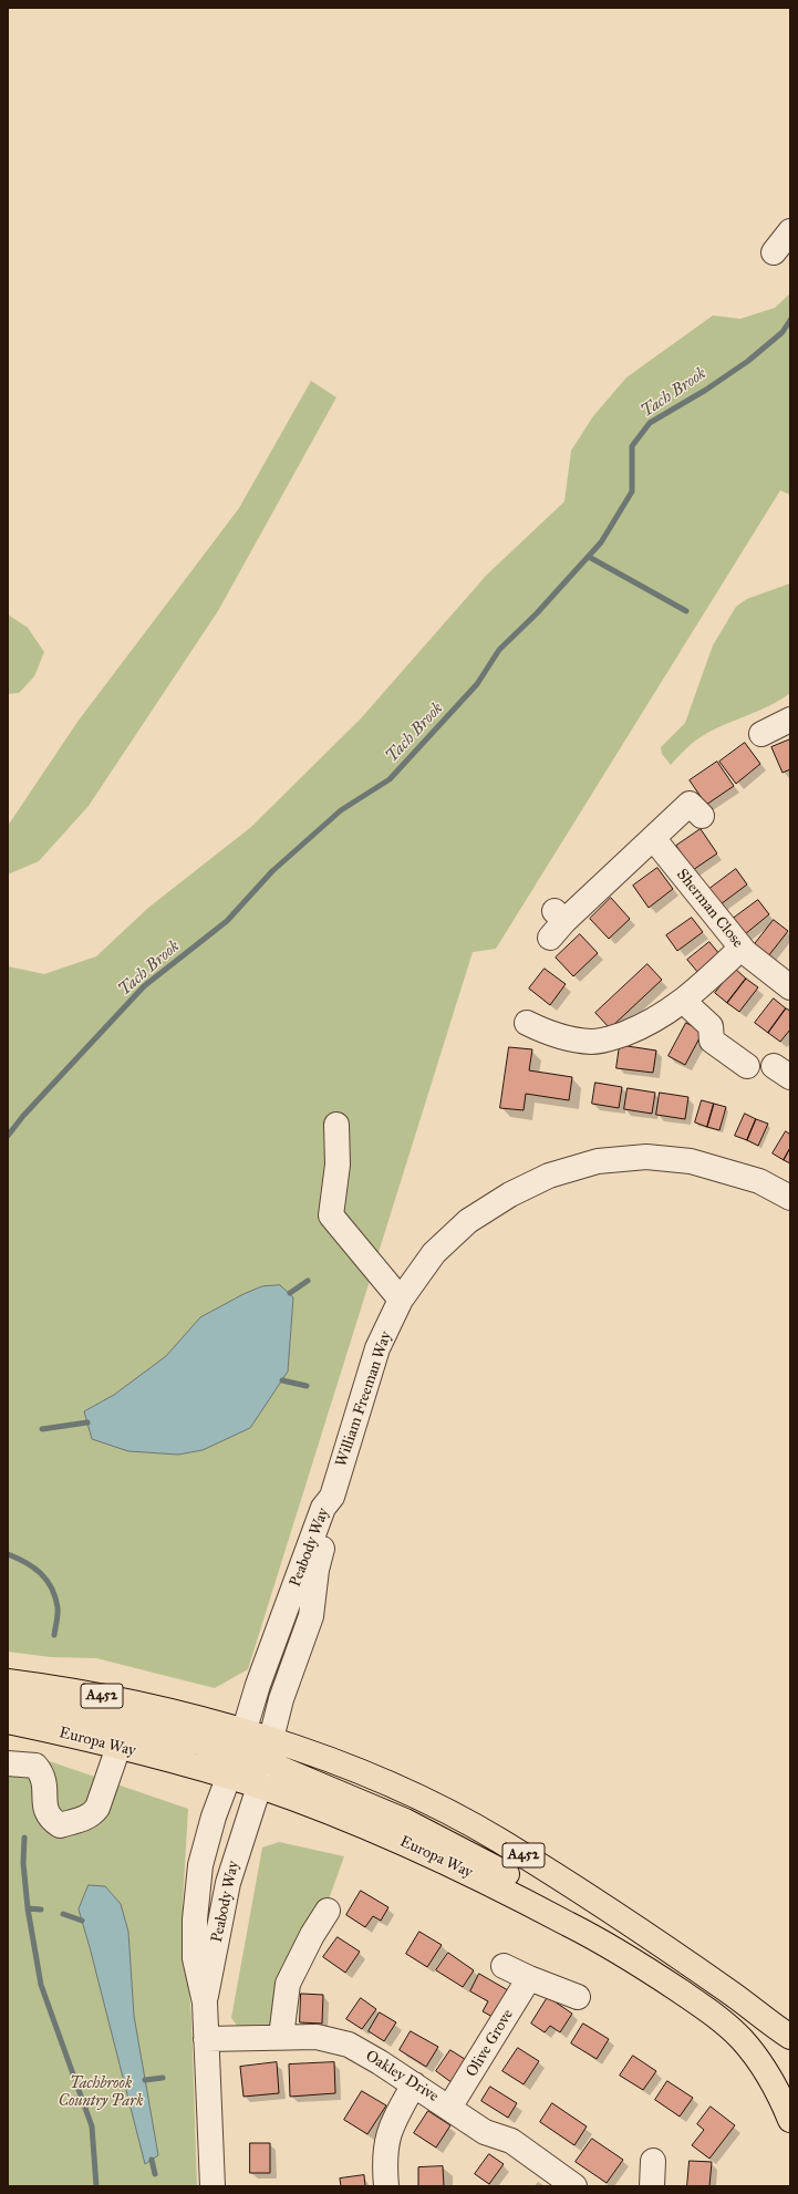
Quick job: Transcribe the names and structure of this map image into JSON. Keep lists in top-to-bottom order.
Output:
{
  "streets": {
    "highway": ["A452", "Europa Way"],
    "street": [
      "Sherman Close",
      "William Freeman Way",
      "Peabody Way",
      "Olive Grove",
      "Oakley Drive"
    ]
  },
  "crossings": [
    ["William Freeman Way", "Peabody Way"],
    ["Peabody Way", "A452"],
    ["Peabody Way", "Europa Way"],
    ["Peabody Way", "Oakley Drive"],
    ["Olive Grove", "Oakley Drive"]
  ],
  "water": ["Tach Brook"],
  "parks": ["Tachbrook Country Park"]
}
